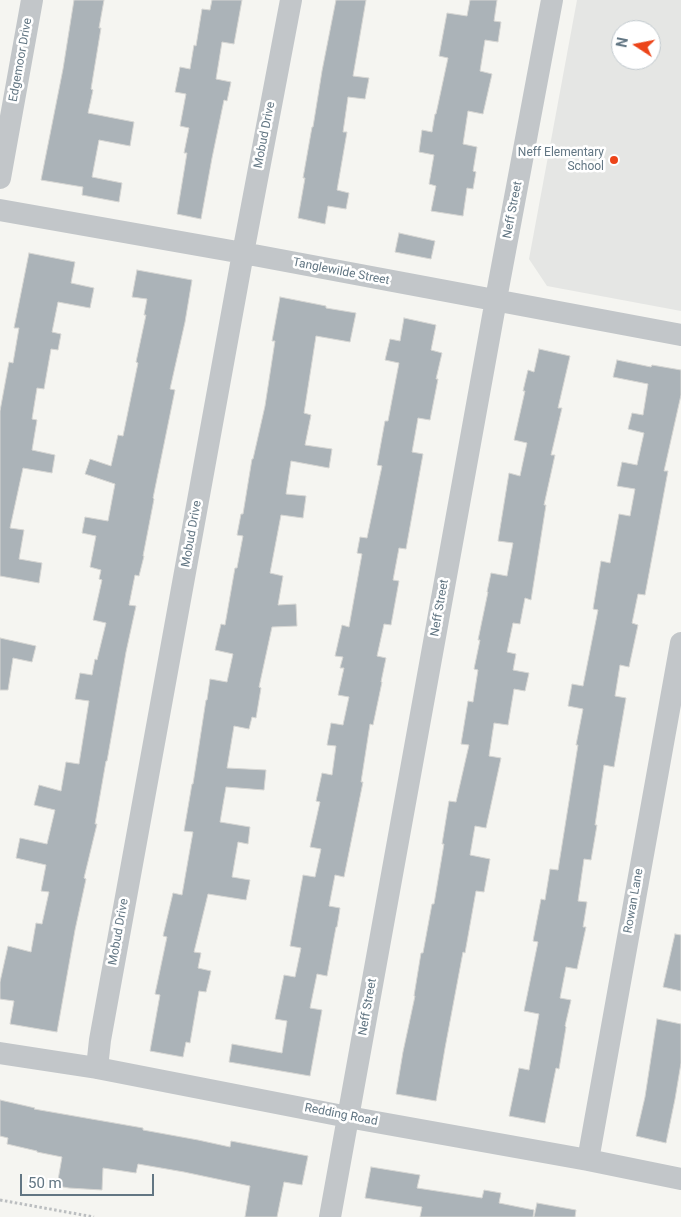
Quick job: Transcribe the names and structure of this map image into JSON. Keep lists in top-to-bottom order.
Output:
{
  "streets": {
    "street": [
      "Edgemoor Drive",
      "Mobud Drive",
      "Neff Street",
      "Tanglewilde Street",
      "Rowan Lane",
      "Redding Road"
    ]
  },
  "crossings": [
    ["Mobud Drive", "Tanglewilde Street"],
    ["Mobud Drive", "Redding Road"],
    ["Neff Street", "Tanglewilde Street"],
    ["Neff Street", "Redding Road"],
    ["Rowan Lane", "Redding Road"]
  ],
  "places": ["Neff Elementary School"],
  "scale_bar": "50 m",
  "north": "left"
}
